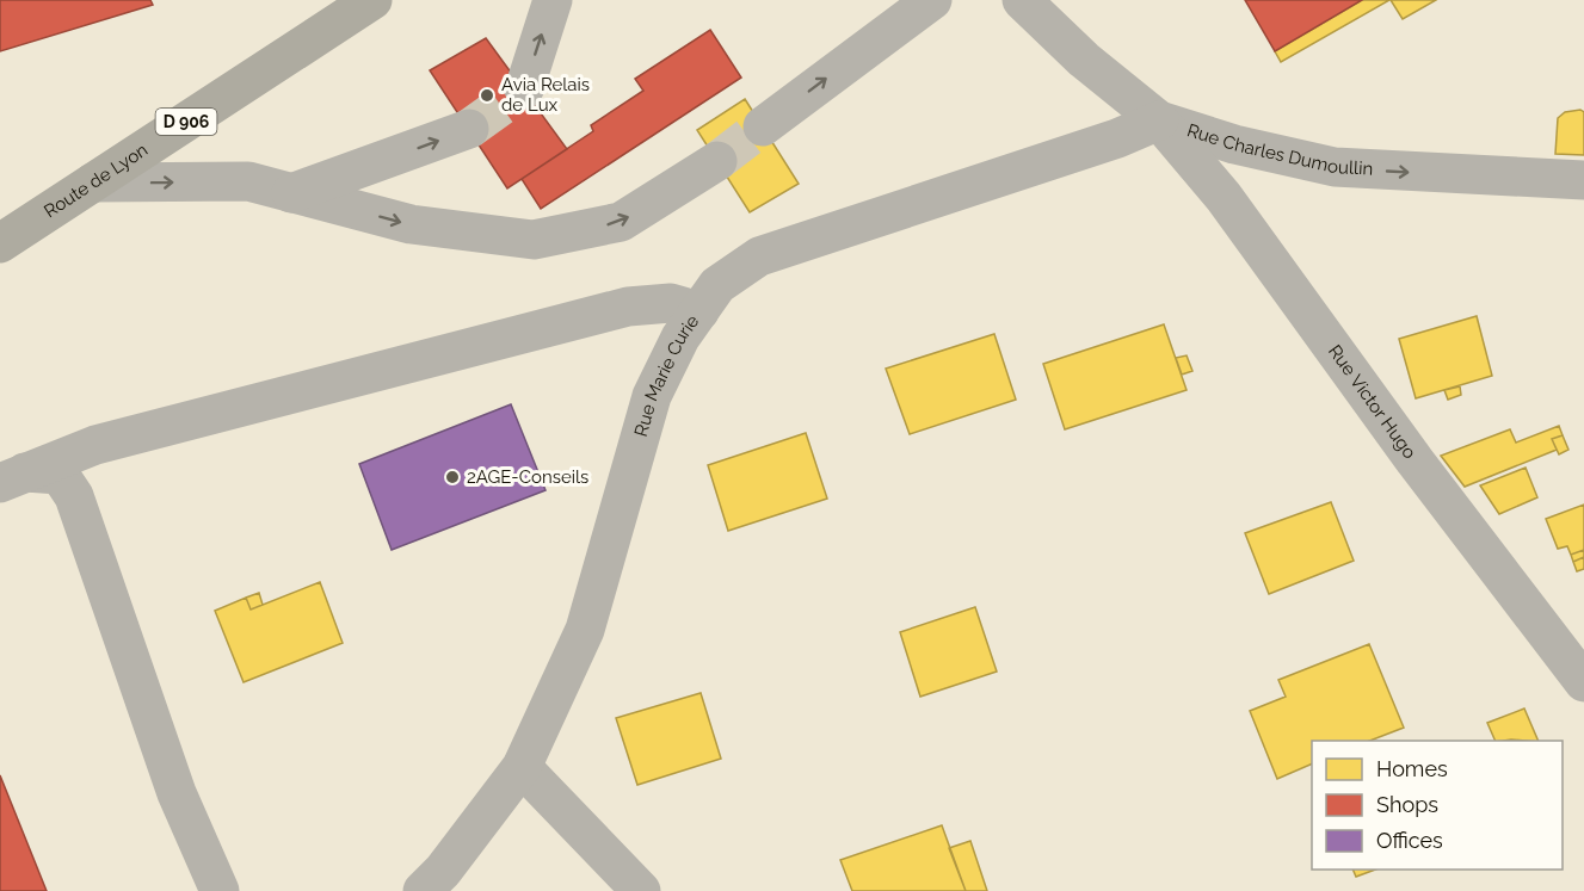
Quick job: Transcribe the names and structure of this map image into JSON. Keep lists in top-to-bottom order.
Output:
{
  "streets": {
    "main road": ["D 906", "Route de Lyon"],
    "street": ["Rue Charles Dumoullin", "Rue Marie Curie", "Rue Victor Hugo"]
  },
  "crossings": [
    ["Rue Charles Dumoullin", "Rue Marie Curie"],
    ["Rue Charles Dumoullin", "Rue Victor Hugo"],
    ["Rue Marie Curie", "Rue Victor Hugo"]
  ],
  "one_way": ["Rue Charles Dumoullin"],
  "places": ["Avia Relais de Lux", "2AGE-Conseils"],
  "legend": ["Homes", "Shops", "Offices"]
}
